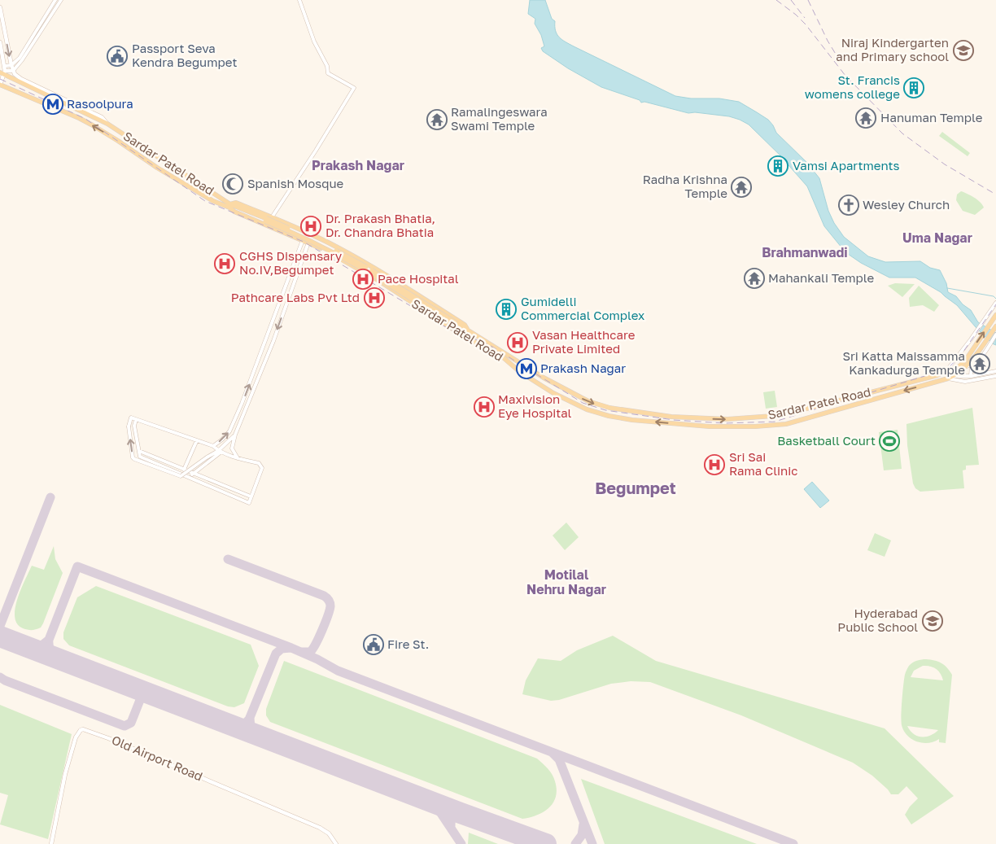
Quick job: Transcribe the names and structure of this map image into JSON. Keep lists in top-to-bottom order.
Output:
{
  "streets": {
    "main road": ["Sardar Patel Road", "Old Airport Road"]
  },
  "districts": [
    "Prakash Nagar",
    "Uma Nagar",
    "Brahmanwadi",
    "Begumpet",
    "Motilal Nehru Nagar"
  ],
  "places": {
    "school or university": ["Niraj Kindergarten and Primary school", "Hyderabad Public School"],
    "public building": ["Passport Seva Kendra Begumpet", "Fire St."],
    "building": ["St. Francis womens college", "Vamsi Apartments", "Gumidelli Commercial Complex"],
    "metro station": ["Rasoolpura", "Prakash Nagar"],
    "temple": [
      "Hanuman Temple",
      "Ramalingeswara Swami Temple",
      "Radha Krishna Temple",
      "Mahankali Temple",
      "Sri Katta Maissamma Kankadurga Temple"
    ],
    "mosque": ["Spanish Mosque"],
    "church": ["Wesley Church"],
    "hospital": [
      "Dr. Prakash Bhatia, Dr. Chandra Bhatia",
      "CGHS Dispensary No.IV,Begumpet",
      "Pace Hospital",
      "Pathcare Labs Pvt Ltd",
      "Vasan Healthcare Private Limited",
      "Maxivision Eye Hospital",
      "Sri Sai Rama Clinic"
    ],
    "sports": ["Basketball Court"]
  }
}
